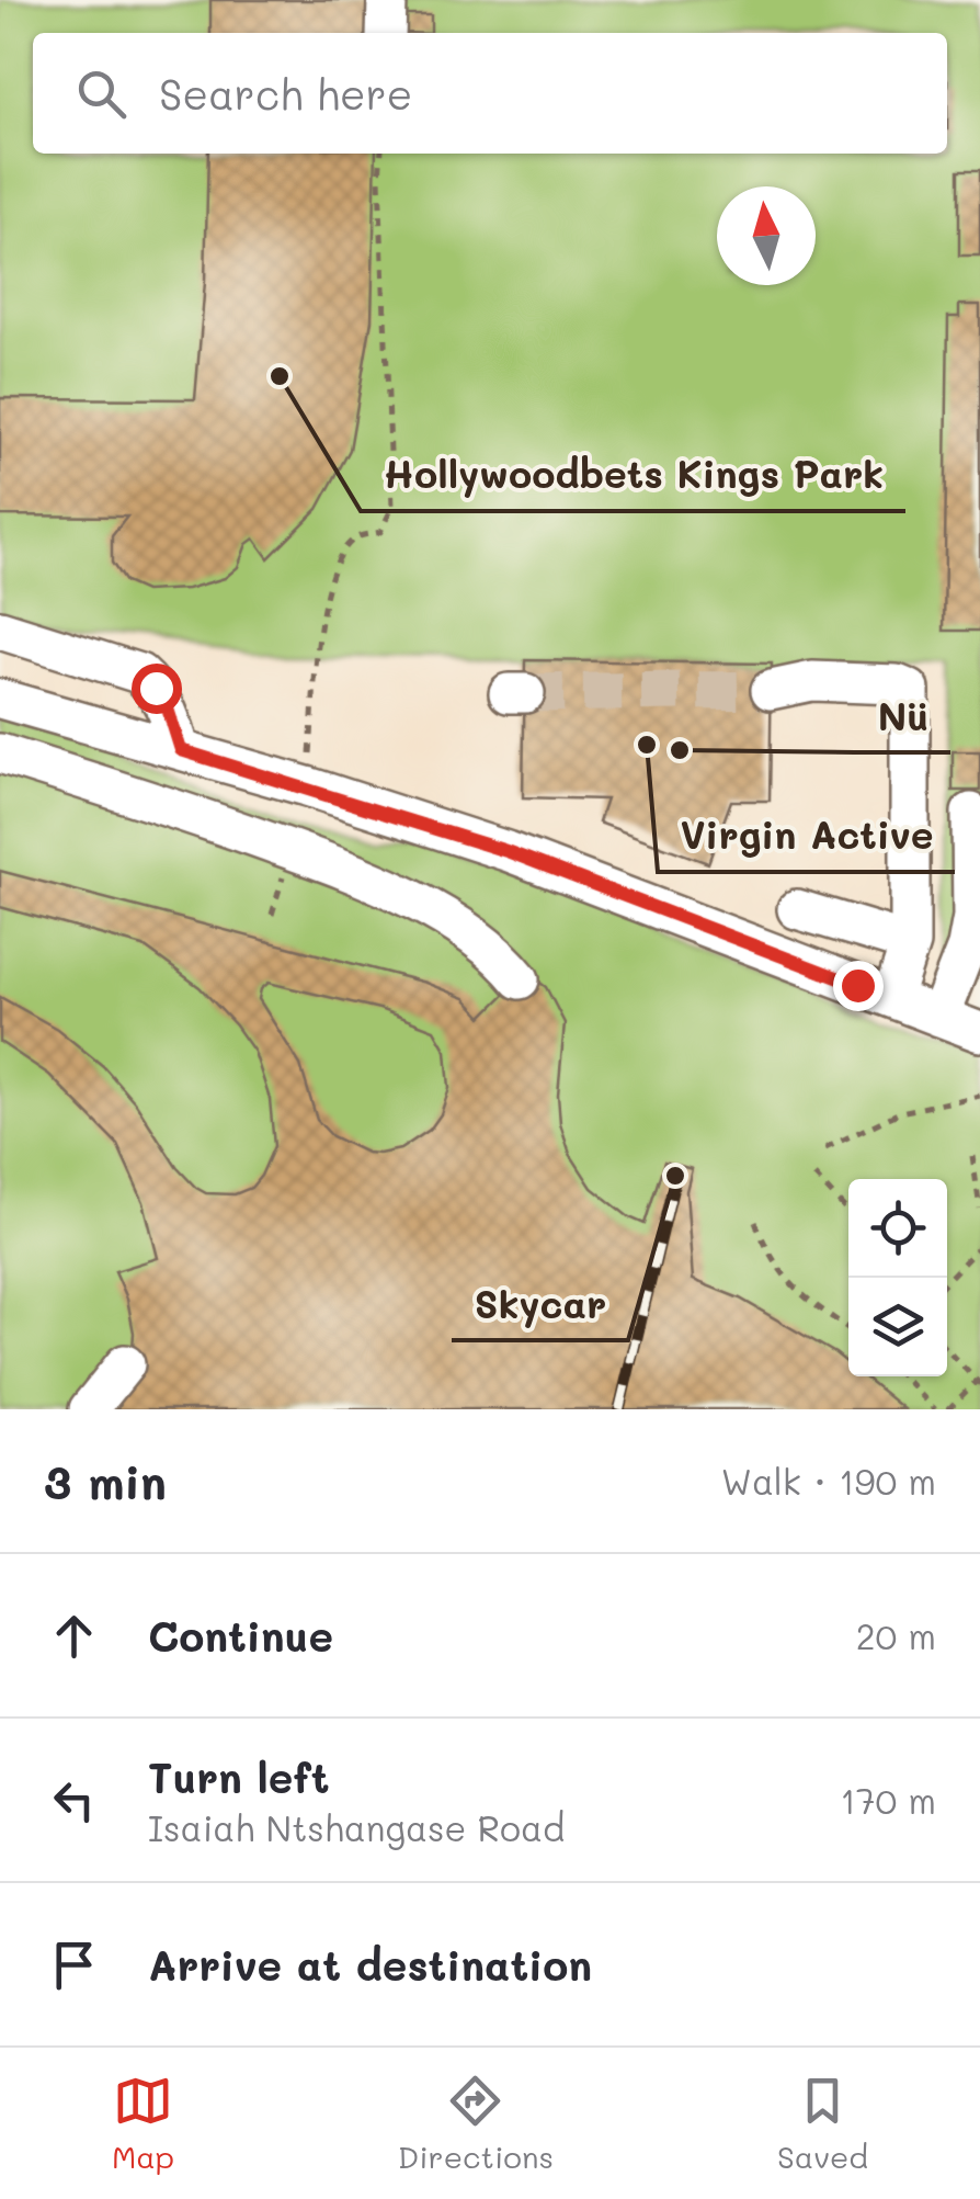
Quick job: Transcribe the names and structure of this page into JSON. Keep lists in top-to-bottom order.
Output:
{
  "places": [
    "Hollywoodbets Kings Park",
    "Virgin Active",
    "Nü",
    "Skycar"
  ],
  "north": "top",
  "page": {
    "search": "Search here",
    "heading": ["3 min", "Walk · 190 m"],
    "list": [
      ["Continue", "20 m"],
      ["Turn left", "Isaiah Ntshangase Road", "170 m"],
      "Arrive at destination"
    ],
    "nav": ["Map", "Directions", "Saved"]
  }
}
